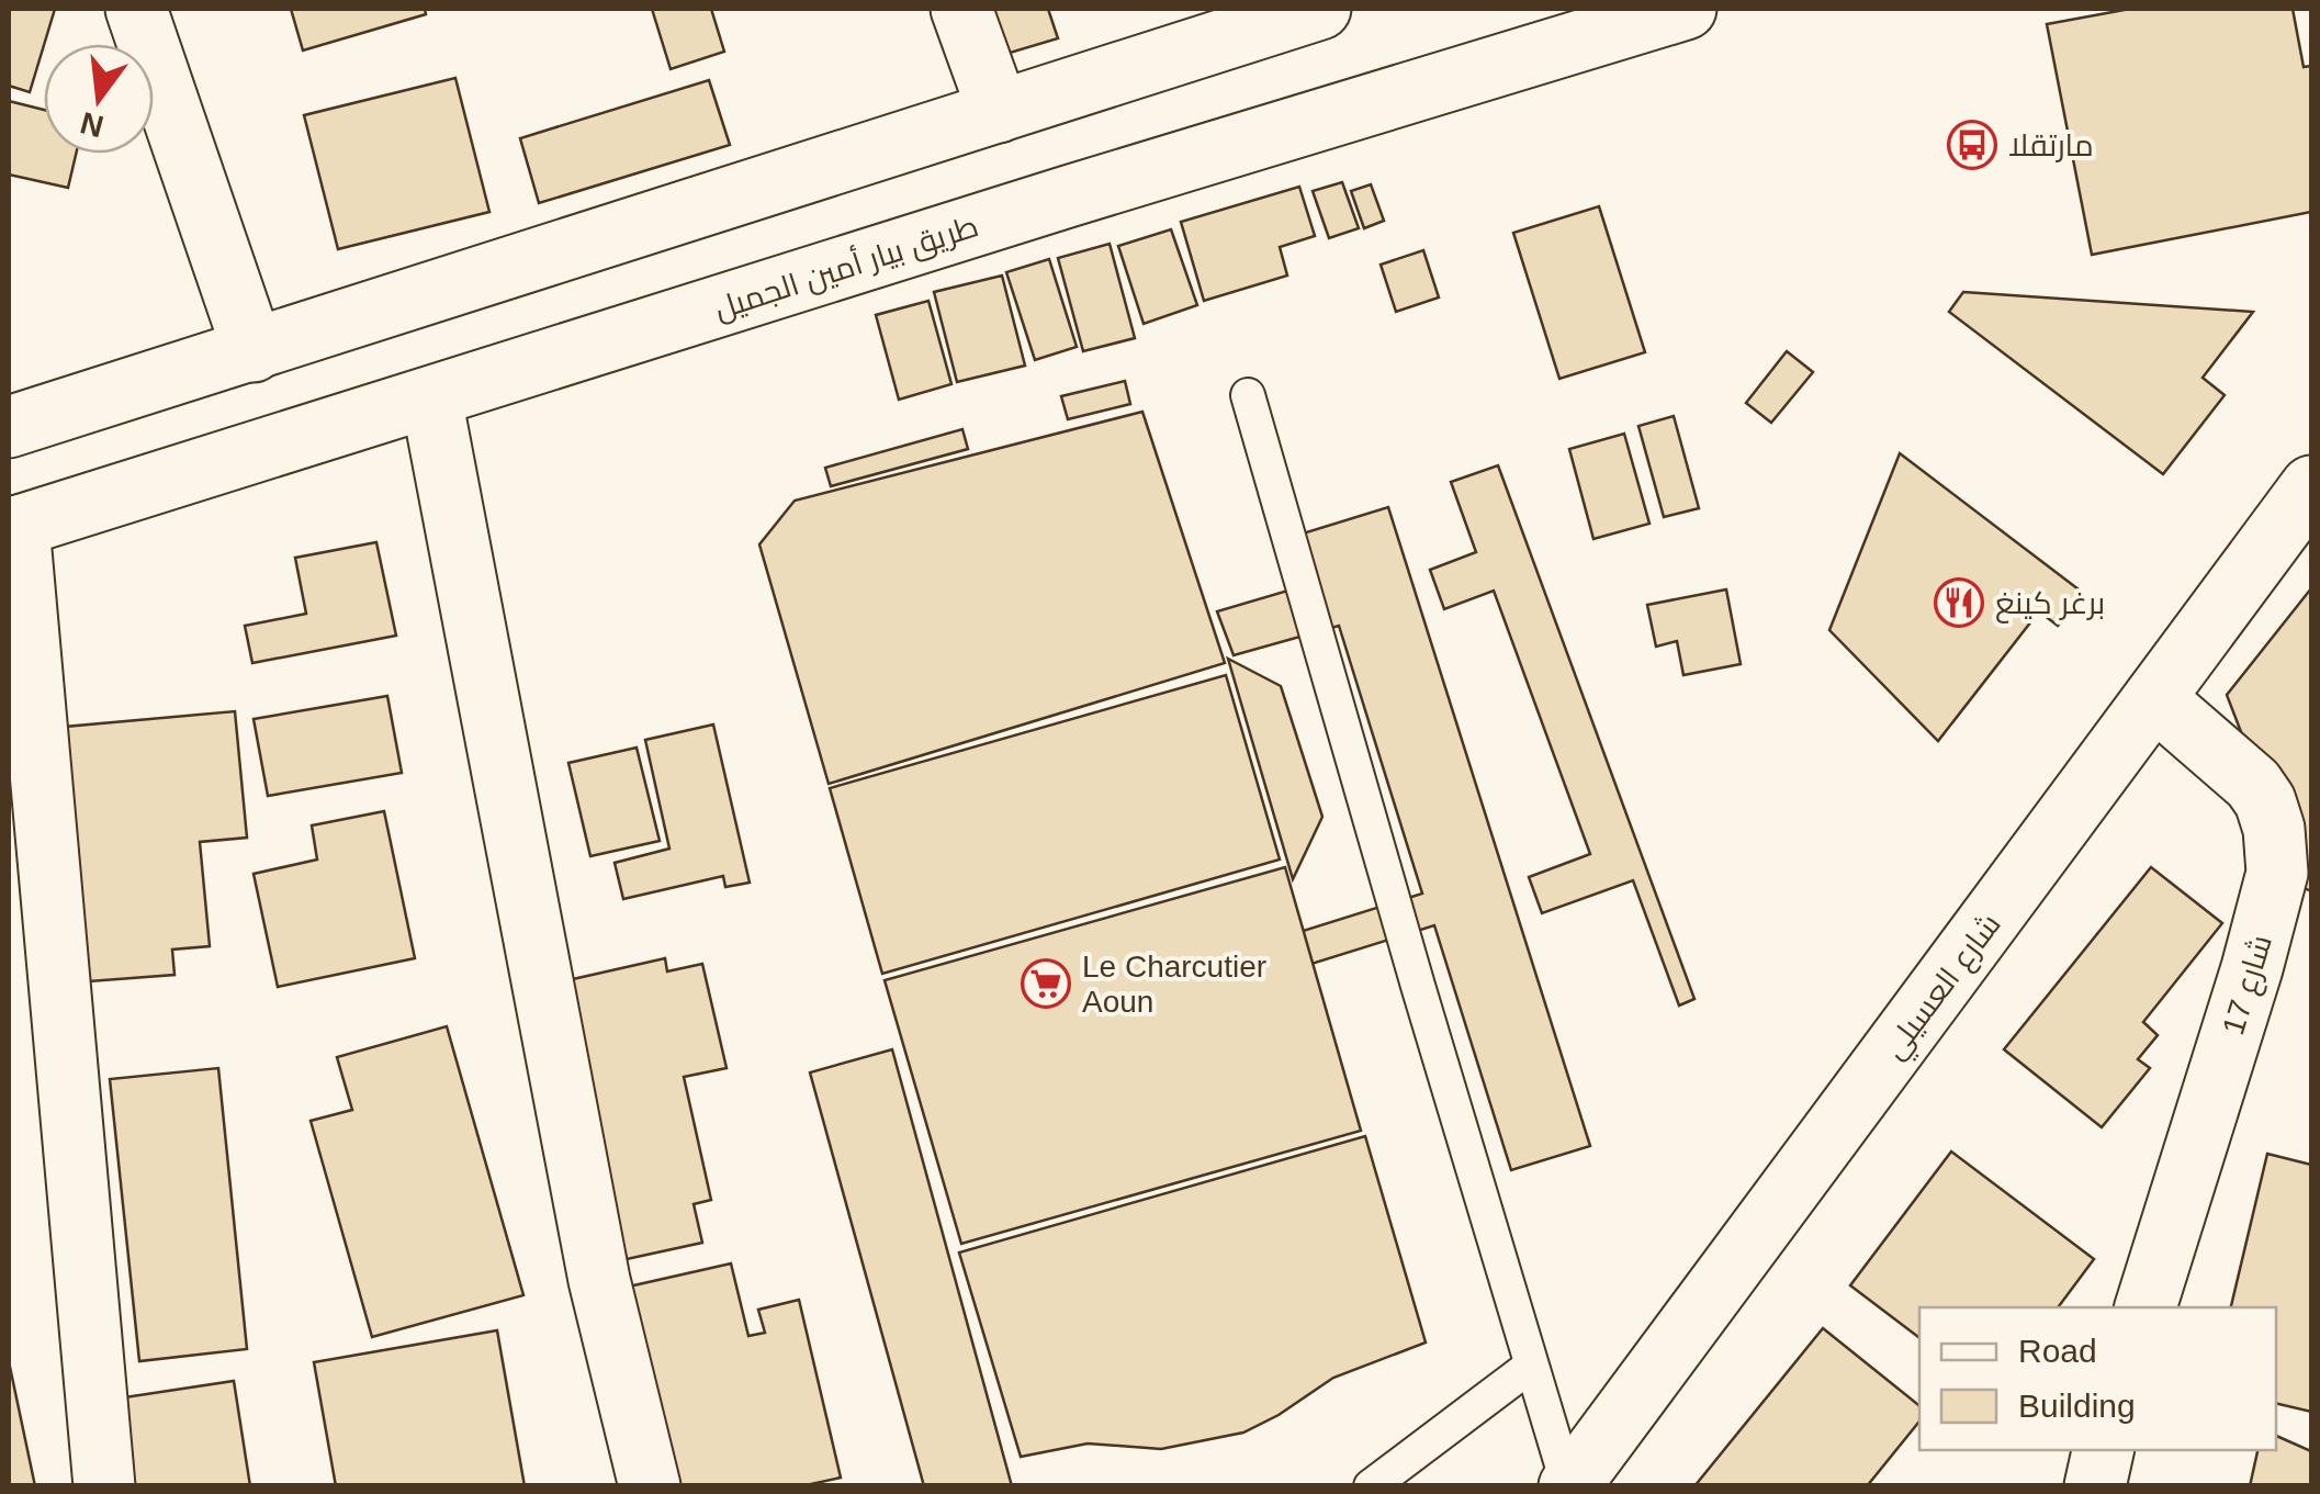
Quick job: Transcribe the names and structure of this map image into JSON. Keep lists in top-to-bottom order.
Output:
{
  "streets": {
    "street": ["طريق بيار أمين الجميل", "شارع 17", "شارع العسيلي"]
  },
  "crossings": [
    ["شارع 17", "شارع العسيلي"]
  ],
  "places": {
    "bus stop": ["مارتقلا"],
    "restaurant": ["برغر كينغ"],
    "supermarket": ["Le Charcutier Aoun"]
  },
  "legend": ["Road", "Building"],
  "north": "bottom"
}
